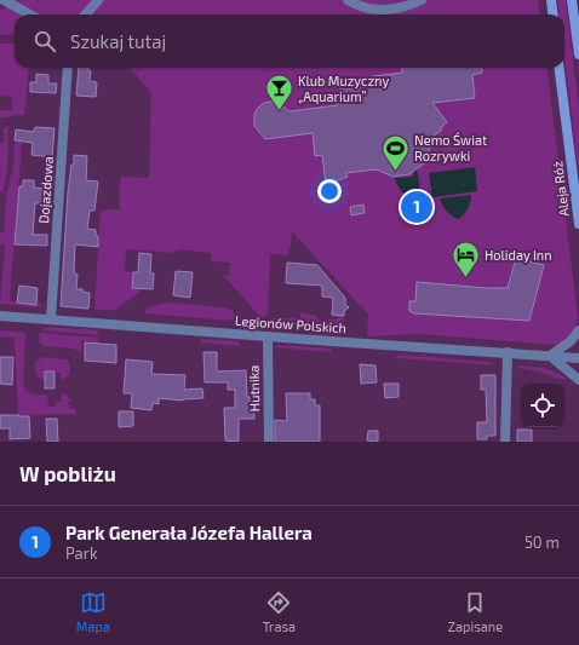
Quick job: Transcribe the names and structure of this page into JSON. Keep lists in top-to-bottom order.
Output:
{
  "streets": {
    "main road": ["Aleja Róż"],
    "street": ["Dojazdowa", "Legionów Polskich", "Hutnika"]
  },
  "crossings": [
    ["Dojazdowa", "Legionów Polskich"],
    ["Legionów Polskich", "Hutnika"]
  ],
  "places": {
    "bar": ["Klub Muzyczny „Aquarium”"],
    "sports": ["Nemo Świat Rozrywki"],
    "hotel": ["Holiday Inn"]
  },
  "page": {
    "search": "Szukaj tutaj",
    "pins": "1",
    "heading": "W pobliżu",
    "list": [
      {
        "mark": "1",
        "name": "Park Generała Józefa Hallera",
        "note": "Park",
        "value": "50 m"
      }
    ],
    "nav": ["Mapa", "Trasa", "Zapisane"]
  }
}
